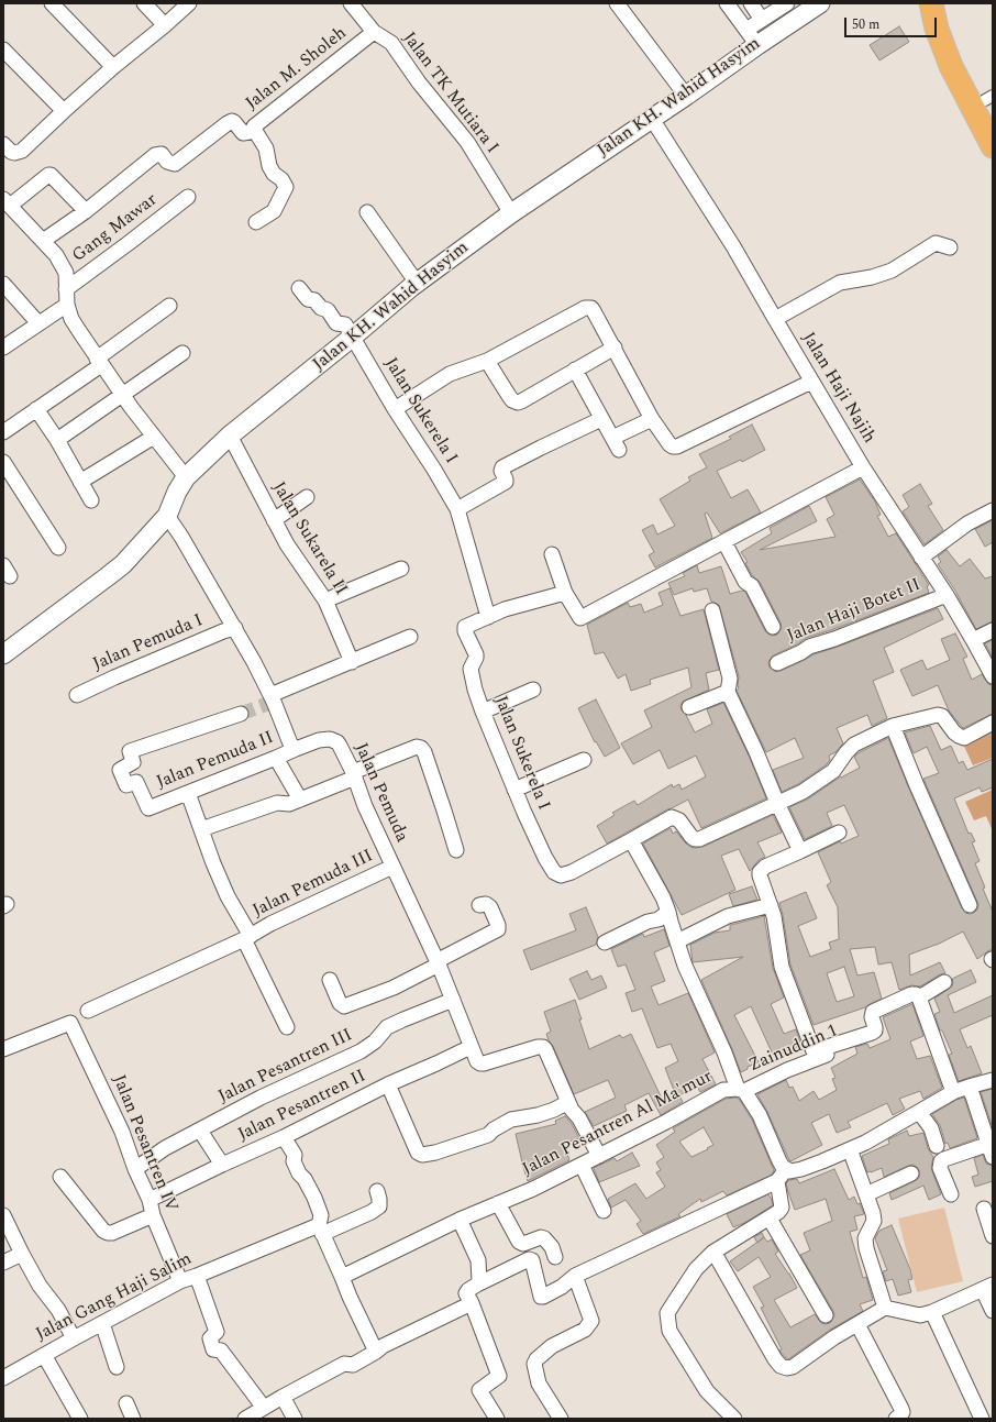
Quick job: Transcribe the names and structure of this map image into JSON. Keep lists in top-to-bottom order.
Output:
{
  "streets": {
    "street": [
      "Jalan M. Sholeh",
      "Jalan TK Mutiara I",
      "Jalan KH. Wahid Hasyim",
      "Gang Mawar",
      "Jalan Haji Najih",
      "Jalan Sukerela I",
      "Jalan Sukarela II",
      "Jalan Haji Botet II",
      "Jalan Pemuda I",
      "Jalan Pemuda II",
      "Jalan Pemuda",
      "Jalan Pemuda III",
      "Zainuddin 1",
      "Jalan Pesantren III",
      "Jalan Pesantren II",
      "Jalan Pesantren Al Ma'mur",
      "Jalan Pesantren IV",
      "Jalan Gang Haji Salim"
    ]
  },
  "crossings": [
    ["Jalan M. Sholeh", "Jalan TK Mutiara I"],
    ["Jalan TK Mutiara I", "Jalan KH. Wahid Hasyim"],
    ["Jalan KH. Wahid Hasyim", "Jalan Haji Najih"],
    ["Jalan KH. Wahid Hasyim", "Jalan Sukerela I"],
    ["Jalan KH. Wahid Hasyim", "Jalan Sukarela II"],
    ["Jalan Haji Najih", "Jalan Haji Botet II"],
    ["Jalan Pemuda II", "Jalan Pemuda"],
    ["Jalan Pemuda", "Jalan Pemuda III"],
    ["Jalan Pemuda", "Jalan Pesantren III"],
    ["Jalan Pemuda", "Jalan Pesantren II"],
    ["Zainuddin 1", "Jalan Pesantren Al Ma'mur"],
    ["Jalan Pesantren III", "Jalan Pesantren IV"],
    ["Jalan Pesantren II", "Jalan Pesantren IV"],
    ["Jalan Pesantren IV", "Jalan Gang Haji Salim"]
  ],
  "scale_bar": "50 m"
}
